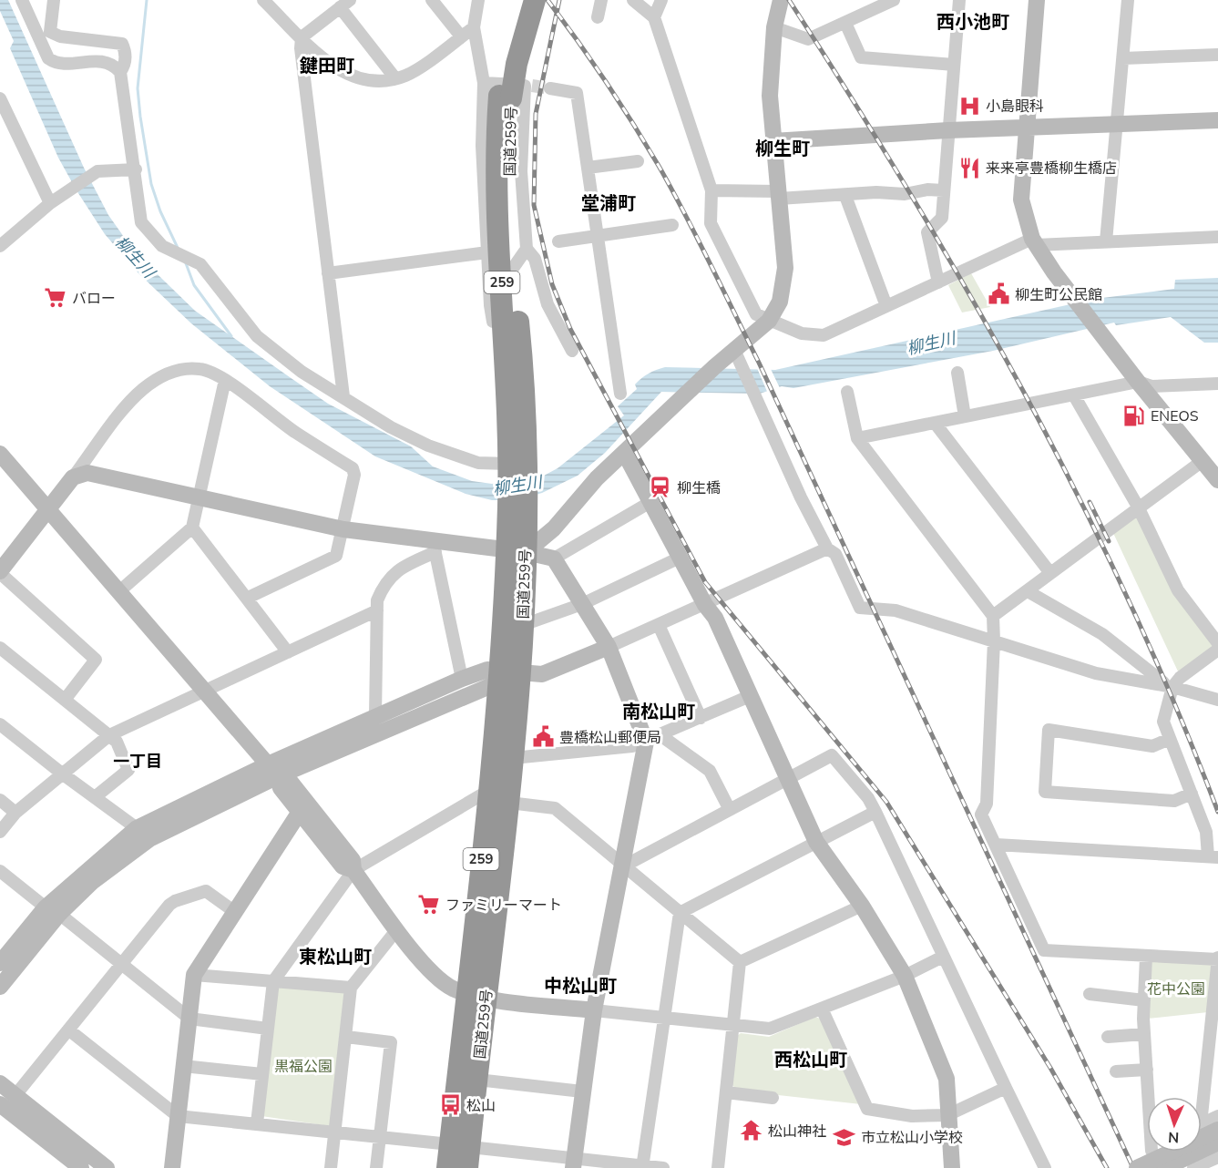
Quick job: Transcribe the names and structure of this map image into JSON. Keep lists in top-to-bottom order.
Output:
{
  "streets": {
    "highway": ["国道259号", "259"]
  },
  "districts": [
    "西小池町",
    "鍵田町",
    "柳生町",
    "堂浦町",
    "南松山町",
    "一丁目",
    "東松山町",
    "中松山町",
    "西松山町"
  ],
  "water": ["柳生川"],
  "parks": ["花中公園", "黒福公園"],
  "places": {
    "hospital": ["小島眼科"],
    "restaurant": ["来来亭豊橋柳生橋店"],
    "public building": ["柳生町公民館", "豊橋松山郵便局"],
    "supermarket": ["バロー", "ファミリーマート"],
    "fuel station": ["ENEOS"],
    "station": ["柳生橋"],
    "bus stop": ["松山"],
    "temple": ["松山神社"],
    "school or university": ["市立松山小学校"]
  },
  "north": "bottom"
}
